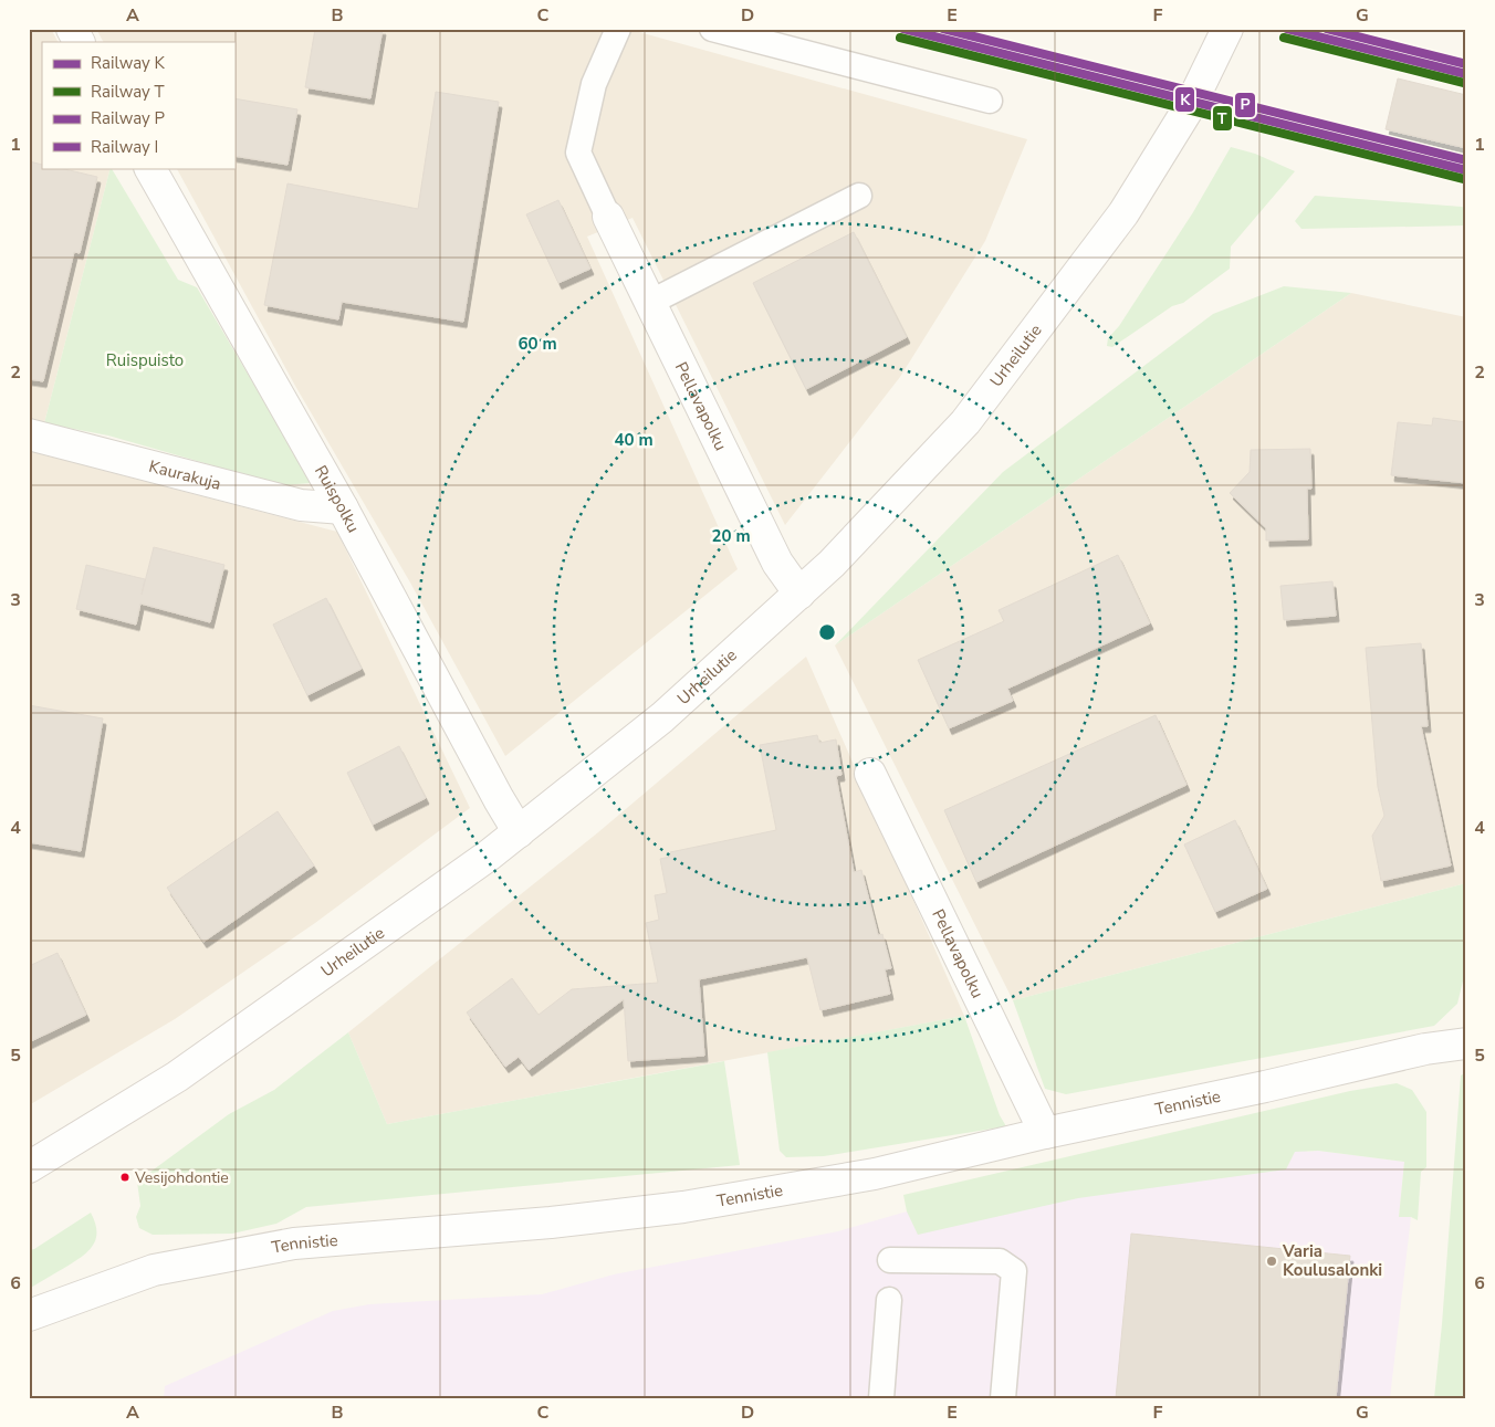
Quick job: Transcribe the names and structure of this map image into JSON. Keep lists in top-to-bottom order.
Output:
{
  "streets": {
    "street": [
      "Urheilutie",
      "Pellavapolku",
      "Kaurakuja",
      "Ruispolku",
      "Tennistie"
    ]
  },
  "crossings": [
    ["Urheilutie", "Pellavapolku"],
    ["Urheilutie", "Ruispolku"],
    ["Pellavapolku", "Tennistie"],
    ["Kaurakuja", "Ruispolku"]
  ],
  "parks": ["Ruispuisto"],
  "places": ["Vesijohdontie", "Varia Koulusalonki"],
  "lines": [
    "rail line K",
    "rail line P",
    "rail line I",
    "rail line T"
  ],
  "legend": [
    "Railway K",
    "Railway T",
    "Railway P",
    "Railway I"
  ],
  "grid": {
    "columns": [
      "A",
      "B",
      "C",
      "D",
      "E",
      "F",
      "G"
    ],
    "rows": [
      "1",
      "2",
      "3",
      "4",
      "5",
      "6"
    ]
  },
  "rings": ["60 m", "40 m", "20 m"]
}
